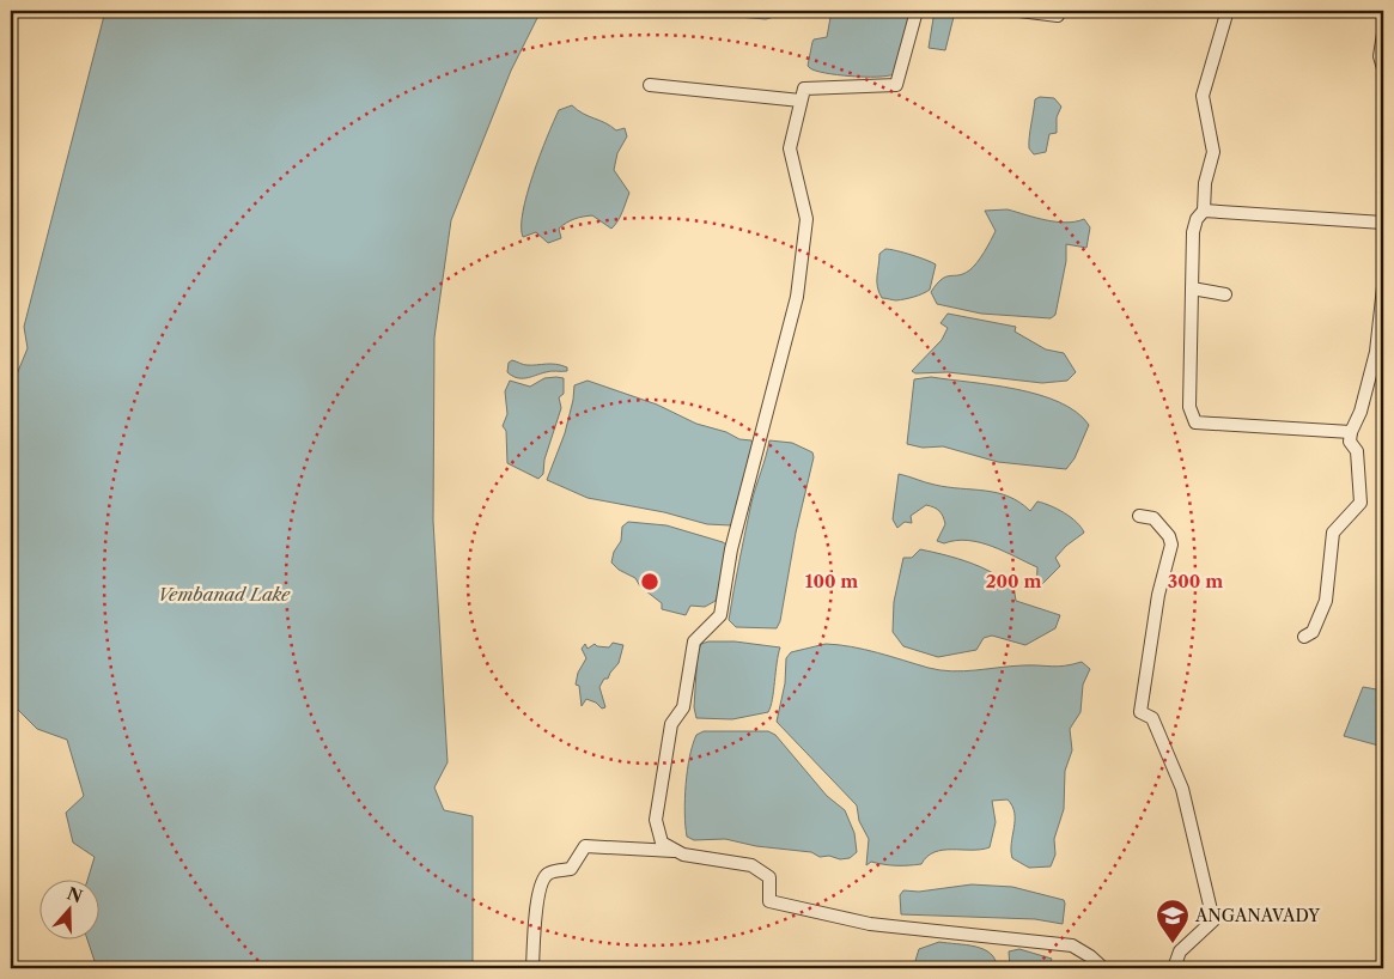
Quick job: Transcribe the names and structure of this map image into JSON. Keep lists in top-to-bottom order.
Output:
{
  "water": ["Vembanad Lake"],
  "places": {
    "school or university": ["ANGANAVADY"]
  },
  "north": "top",
  "rings": ["100 m", "200 m", "300 m"]
}
